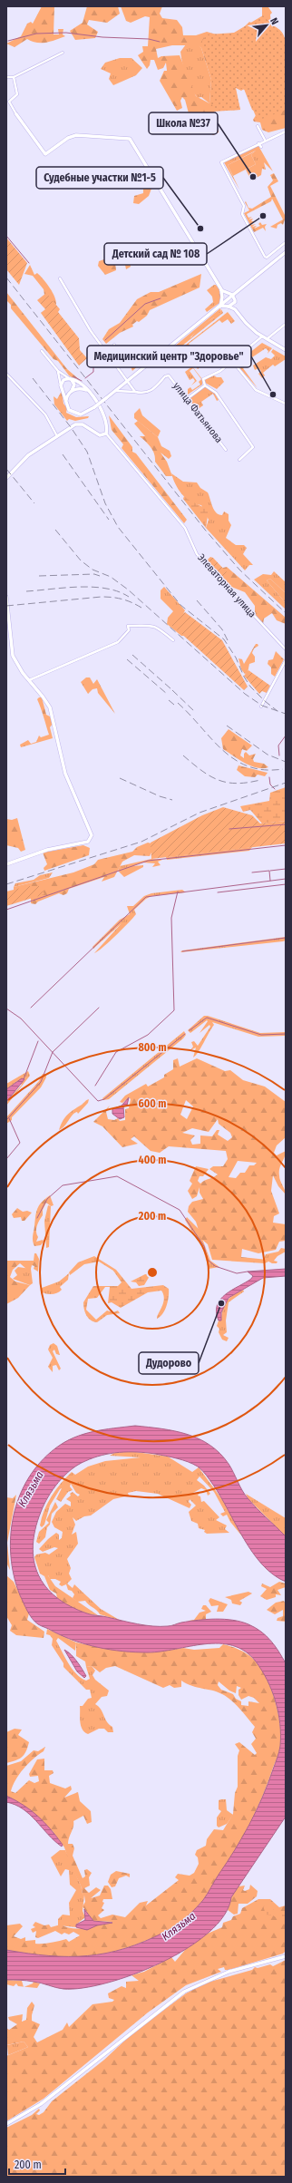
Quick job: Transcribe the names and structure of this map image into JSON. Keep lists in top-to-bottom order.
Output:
{
  "streets": {
    "street": ["улица Фатьянова", "Элеваторная улица"]
  },
  "water": ["Клязьма"],
  "places": [
    "Школа №37",
    "Детский сад № 108",
    "Судебные участки №1-5",
    "Медицинский центр \"Здоровье\"",
    "Дудорово"
  ],
  "scale_bar": "200 m",
  "north": "top right",
  "rings": [
    "800 m",
    "600 m",
    "400 m",
    "200 m"
  ]
}
